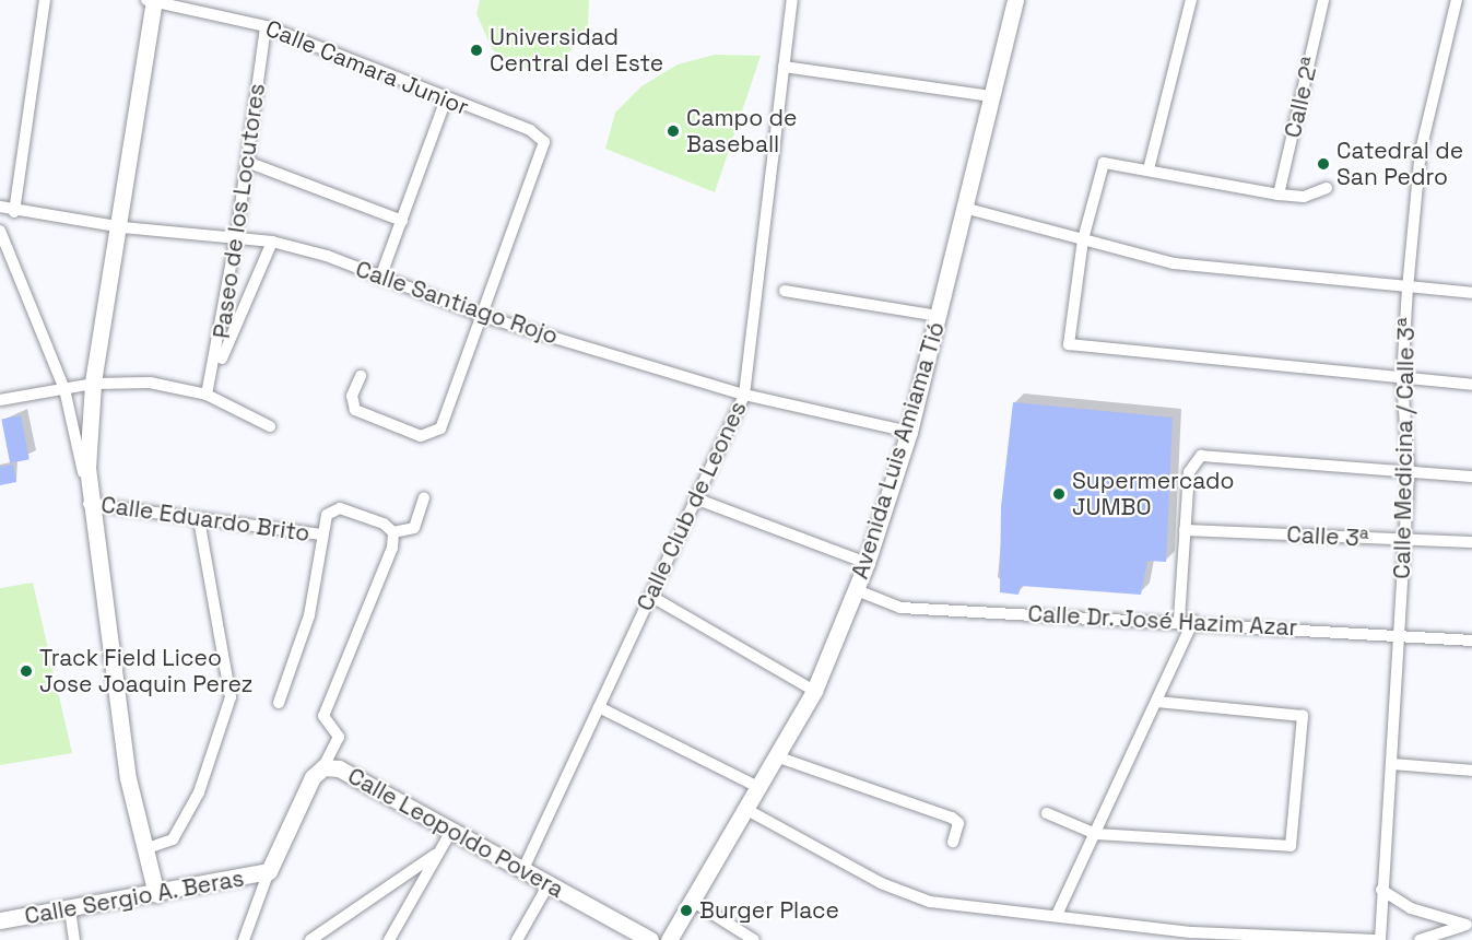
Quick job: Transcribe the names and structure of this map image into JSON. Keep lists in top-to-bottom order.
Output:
{
  "streets": {
    "street": [
      "Calle Camara Junior",
      "Calle 2ª",
      "Paseo de los Locutores",
      "Calle Santiago Rojo",
      "Calle Medicina / Calle 3ª",
      "Avenida Luis Amiama Tió",
      "Calle Club de Leones",
      "Calle Eduardo Brito",
      "Calle 3ª",
      "Calle Dr. José Hazim Azar",
      "Calle Leopoldo Povera",
      "Calle Sergio A. Beras"
    ]
  },
  "crossings": [
    ["Calle Camara Junior", "Paseo de los Locutores"],
    ["Calle Camara Junior", "Calle Santiago Rojo"],
    ["Paseo de los Locutores", "Calle Santiago Rojo"],
    ["Calle Santiago Rojo", "Avenida Luis Amiama Tió"],
    ["Calle Santiago Rojo", "Calle Club de Leones"],
    ["Calle Medicina / Calle 3ª", "Calle 3ª"],
    ["Calle Medicina / Calle 3ª", "Calle Dr. José Hazim Azar"],
    ["Avenida Luis Amiama Tió", "Calle Dr. José Hazim Azar"],
    ["Calle Club de Leones", "Calle Leopoldo Povera"],
    ["Calle Leopoldo Povera", "Calle Sergio A. Beras"]
  ],
  "places": [
    "Universidad Central del Este",
    "Campo de Baseball",
    "Catedral de San Pedro",
    "Supermercado JUMBO",
    "Track Field Liceo Jose Joaquin Perez",
    "Burger Place"
  ]
}
